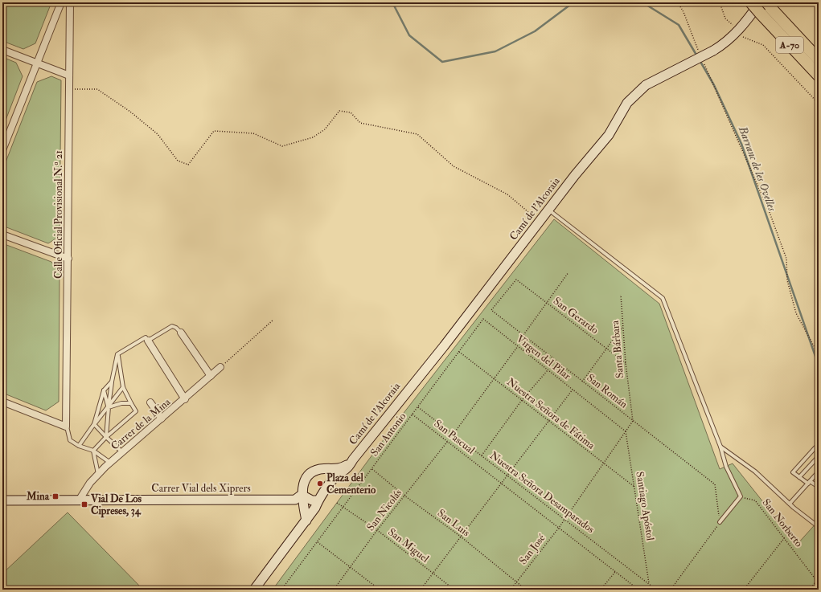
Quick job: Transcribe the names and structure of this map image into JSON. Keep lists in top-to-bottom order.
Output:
{
  "streets": {
    "highway": ["A-70"],
    "street": [
      "Camí de l'Alcoraia",
      "Calle Oficial Provisional N.º 21",
      "Carrer de la Mina",
      "Carrer Vial dels Xiprers"
    ],
    "path": [
      "San Gerardo",
      "Santa Bárbara",
      "Virgen del Pilar",
      "San Román",
      "Nuestra Señora de Fátima",
      "San Antonio",
      "San Pascual",
      "Nuestra Señora Desamparados",
      "Santiago Apóstol",
      "San Nicolás",
      "San Luis",
      "San Norberto",
      "San Miguel",
      "San José"
    ]
  },
  "crossings": [
    ["A-70", "Camí de l'Alcoraia"],
    ["San Gerardo", "Santa Bárbara"],
    ["San Gerardo", "San Román"],
    ["Santa Bárbara", "San Román"],
    ["Virgen del Pilar", "San Antonio"],
    ["Virgen del Pilar", "Santiago Apóstol"],
    ["Virgen del Pilar", "San José"],
    ["Nuestra Señora de Fátima", "San Antonio"],
    ["Nuestra Señora de Fátima", "Santiago Apóstol"],
    ["Nuestra Señora de Fátima", "San José"],
    ["Carrer de la Mina", "Carrer Vial dels Xiprers"],
    ["San Antonio", "San Pascual"],
    ["San Antonio", "Nuestra Señora Desamparados"],
    ["San Antonio", "San Luis"],
    ["San Antonio", "San Miguel"],
    ["San Pascual", "San Nicolás"],
    ["San Pascual", "San José"],
    ["Nuestra Señora Desamparados", "Santiago Apóstol"],
    ["Nuestra Señora Desamparados", "San José"],
    ["Santiago Apóstol", "San José"],
    ["San Nicolás", "San Luis"],
    ["San Nicolás", "San Miguel"],
    ["San Luis", "San José"]
  ],
  "water": ["Barranc de les Ovelles"],
  "places": {
    "other": ["Plaza del Cementerio"],
    "transit": ["Mina", "Vial De Los Cipreses, 34"]
  }
}
